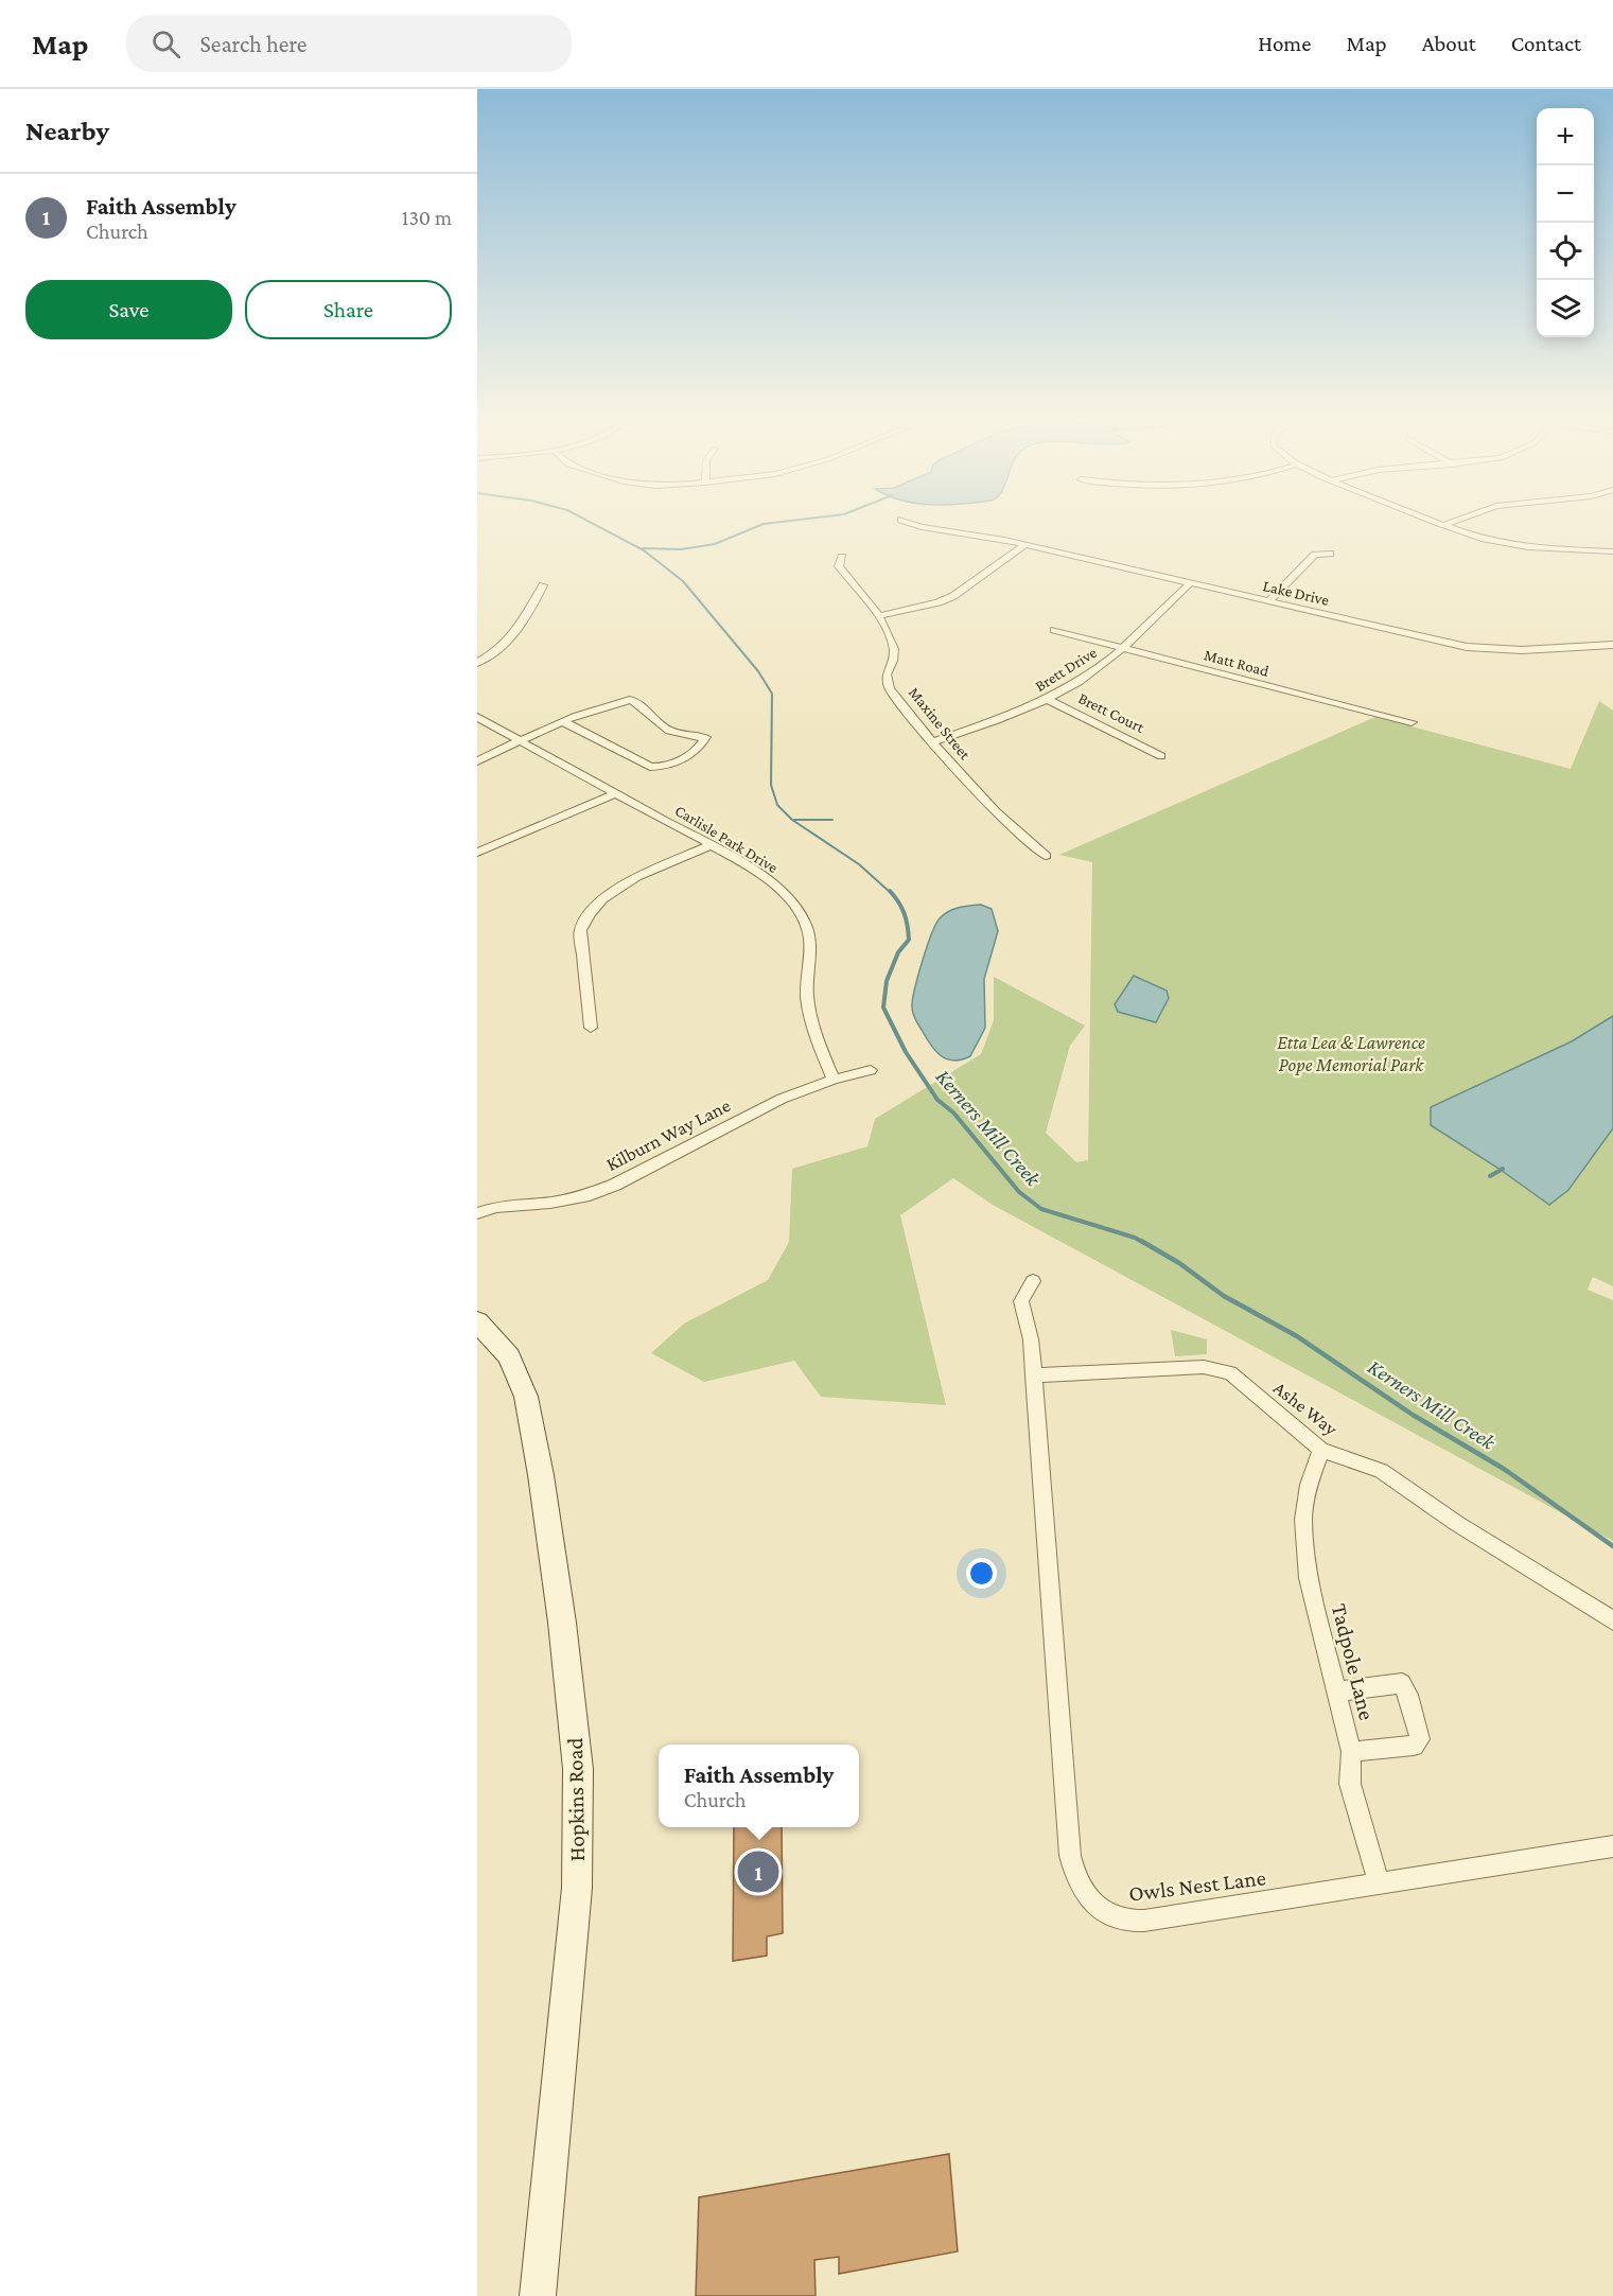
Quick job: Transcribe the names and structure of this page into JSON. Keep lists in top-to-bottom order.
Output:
{
  "streets": {
    "main road": ["Hopkins Road"],
    "street": [
      "Lake Drive",
      "Matt Road",
      "Brett Drive",
      "Brett Court",
      "Maxine Street",
      "Carlisle Park Drive",
      "Kilburn Way Lane",
      "Ashe Way",
      "Tadpole Lane",
      "Owls Nest Lane"
    ]
  },
  "crossings": [
    ["Lake Drive", "Brett Drive"],
    ["Matt Road", "Brett Drive"],
    ["Brett Drive", "Brett Court"],
    ["Brett Drive", "Maxine Street"],
    ["Carlisle Park Drive", "Kilburn Way Lane"],
    ["Ashe Way", "Tadpole Lane"],
    ["Ashe Way", "Owls Nest Lane"],
    ["Tadpole Lane", "Owls Nest Lane"]
  ],
  "water": ["Kerners Mill Creek"],
  "parks": ["Etta Lea & Lawrence Pope Memorial Park"],
  "page": {
    "header": "Map",
    "search": "Search here",
    "nav": [
      "Home",
      "Map",
      "About",
      "Contact"
    ],
    "heading": "Nearby",
    "map_buttons": ["+", "−"],
    "list": [
      {
        "mark": "1",
        "name": "Faith Assembly",
        "note": "Church",
        "value": "130 m"
      }
    ],
    "buttons": ["Save", "Share"],
    "popup": ["Faith Assembly", "Church"],
    "pins": "1"
  }
}
